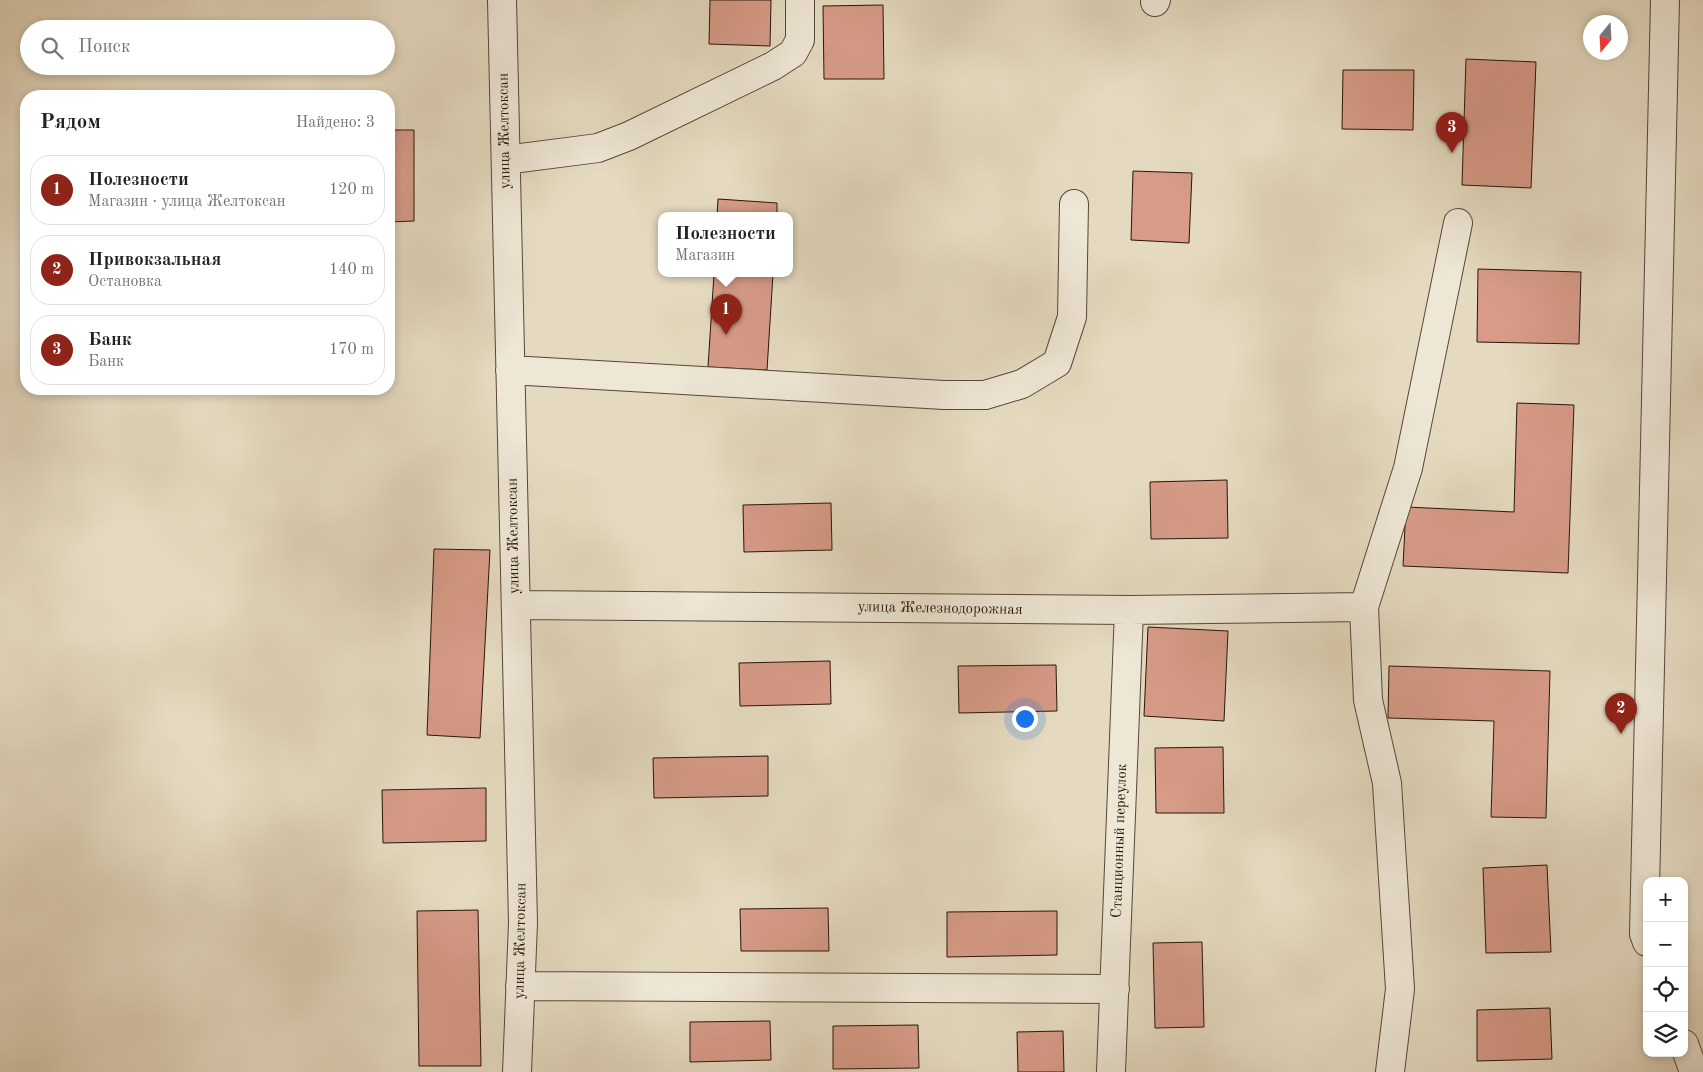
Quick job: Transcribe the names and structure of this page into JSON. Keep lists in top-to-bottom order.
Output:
{
  "streets": {
    "street": ["улица Желтоксан", "улица Железнодорожная", "Станционный переулок"]
  },
  "crossings": [
    ["улица Желтоксан", "улица Железнодорожная"],
    ["улица Железнодорожная", "Станционный переулок"]
  ],
  "north": "bottom",
  "page": {
    "search": "Поиск",
    "heading": ["Рядом", "Найдено: 3"],
    "pins": ["3", "1", "2"],
    "list": [
      {
        "mark": "1",
        "name": "Полезности",
        "note": "Магазин · улица Желтоксан",
        "value": "120 m"
      },
      {
        "mark": "2",
        "name": "Привокзальная",
        "note": "Остановка",
        "value": "140 m"
      },
      {
        "mark": "3",
        "name": "Банк",
        "note": "Банк",
        "value": "170 m"
      }
    ],
    "popup": ["Полезности", "Магазин"],
    "map_buttons": ["+", "−"]
  }
}
